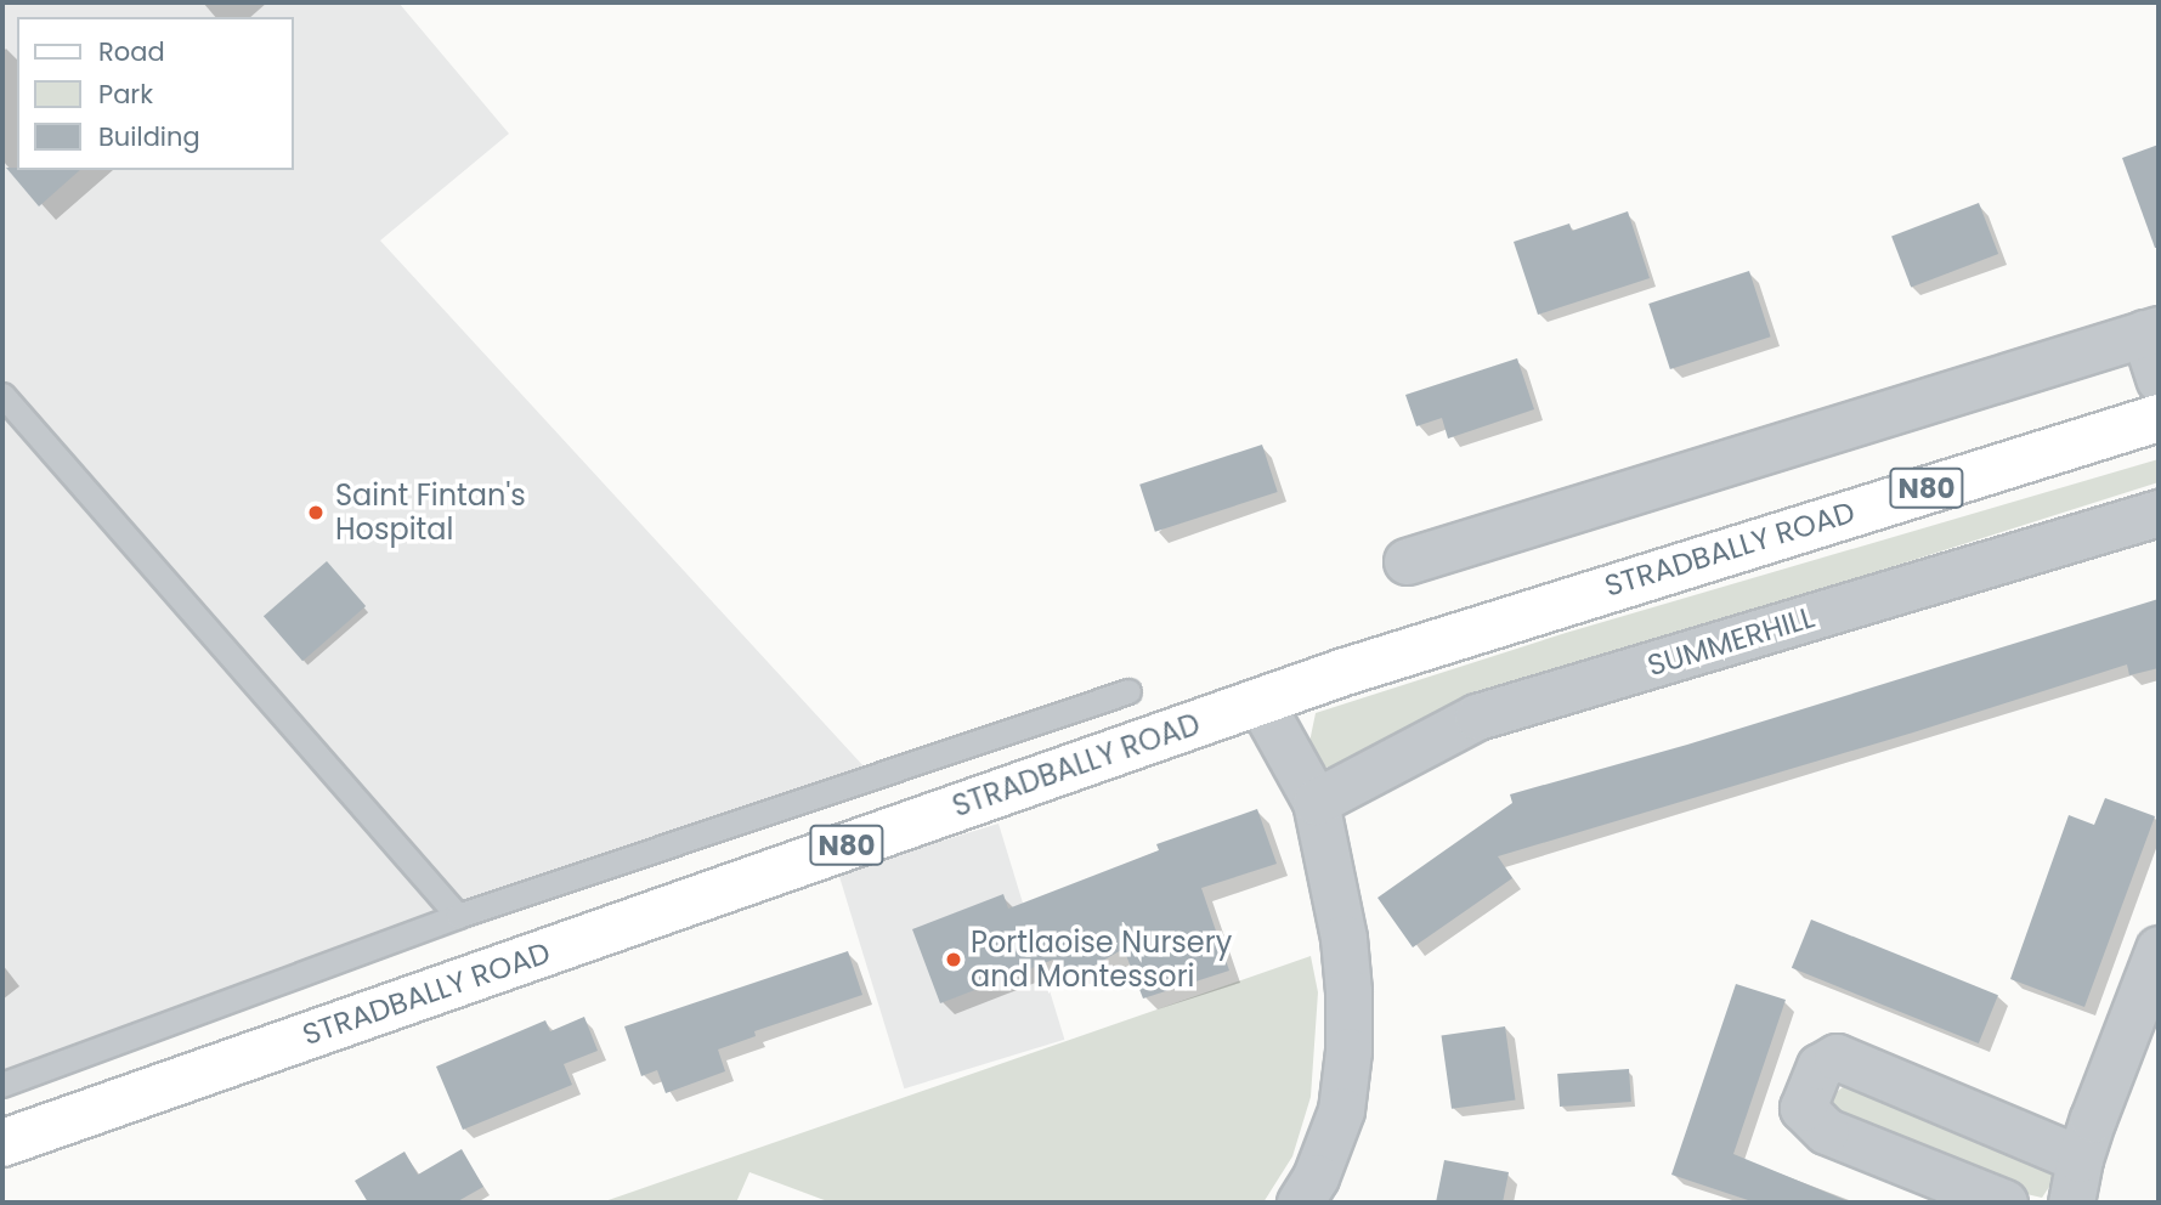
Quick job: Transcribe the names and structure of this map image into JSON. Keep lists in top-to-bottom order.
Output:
{
  "streets": {
    "main road": ["N80", "STRADBALLY ROAD"],
    "street": ["SUMMERHILL"]
  },
  "places": ["Saint Fintan's Hospital", "Portlaoise Nursery and Montessori"],
  "legend": ["Road", "Park", "Building"]
}
